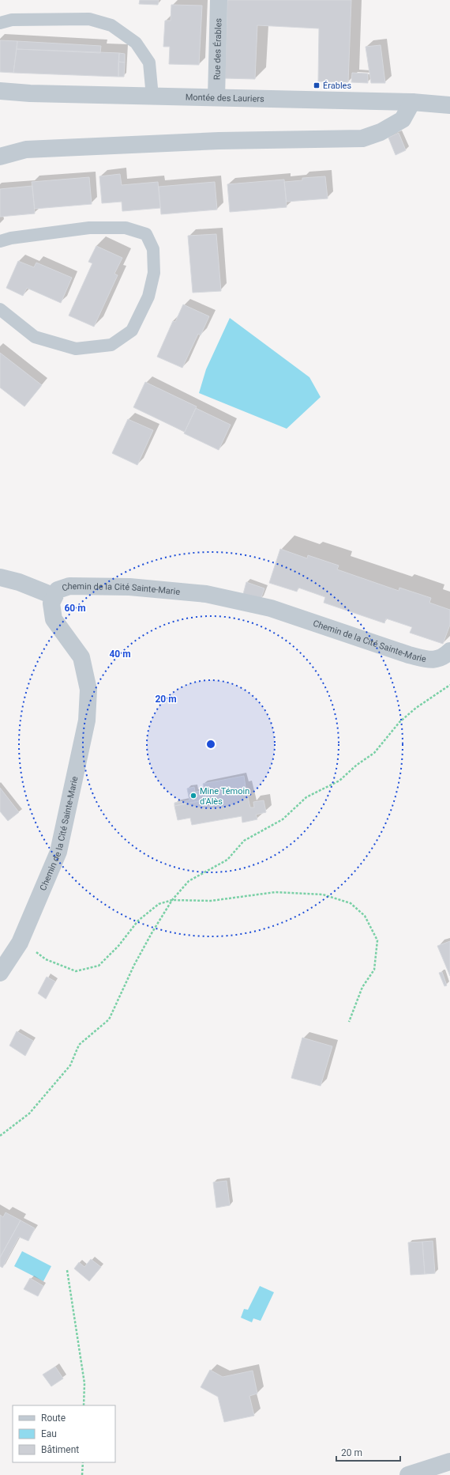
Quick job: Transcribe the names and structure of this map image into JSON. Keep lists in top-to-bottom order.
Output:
{
  "streets": {
    "street": ["Rue des Érables", "Montée des Lauriers", "Chemin de la Cité Sainte-Marie"]
  },
  "crossings": [
    ["Rue des Érables", "Montée des Lauriers"]
  ],
  "places": {
    "transit": ["Érables"],
    "other": ["Mine Témoin d'Alès"]
  },
  "legend": ["Route", "Eau", "Bâtiment"],
  "scale_bar": "20 m",
  "rings": ["60 m", "40 m", "20 m"]
}
